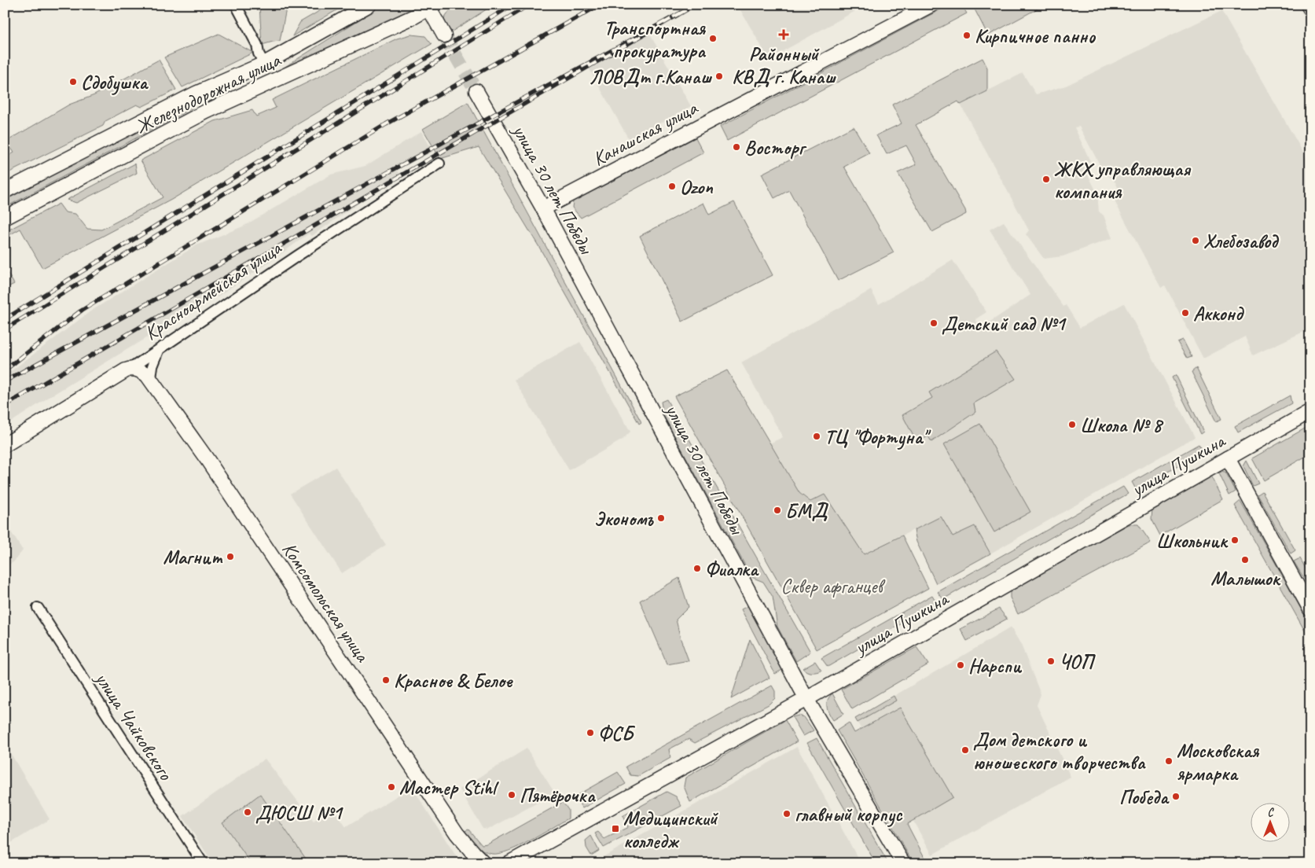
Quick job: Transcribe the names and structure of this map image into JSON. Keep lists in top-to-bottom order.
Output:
{
  "streets": {
    "main road": [
      "Железнодорожная улица",
      "Канашская улица",
      "улица 30 лет Победы",
      "Красноармейская улица",
      "улица Пушкина",
      "Комсомольская улица"
    ],
    "street": ["улица Чайковского"]
  },
  "crossings": [
    ["Канашская улица", "улица 30 лет Победы"],
    ["улица 30 лет Победы", "улица Пушкина"],
    ["Красноармейская улица", "Комсомольская улица"]
  ],
  "parks": ["Сквер афганцев"],
  "places": {
    "health": ["Районный КВД г. Канаш"],
    "other": [
      "Кирпичное панно",
      "Транспортная прокуратура",
      "ЛОВДт г.Канаш",
      "Сдобушка",
      "Восторг",
      "ЖКХ управляющая компания",
      "Ozon",
      "Хлебозавод",
      "Акконд",
      "Детский сад №1",
      "Школа № 8",
      "ТЦ \"Фортуна\"",
      "БМД",
      "Экономъ",
      "Школьник",
      "Магнит",
      "Малышок",
      "Фиалка",
      "ЧОП",
      "Нарспи",
      "Красное & Белое",
      "ФСБ",
      "Дом детского и юношеского творчества",
      "Московская ярмарка",
      "Мастер Stihl",
      "Пятёрочка",
      "Победа",
      "ДЮСШ №1",
      "главный корпус"
    ],
    "transit": ["Медицинский колледж"]
  },
  "north": "top"
}
